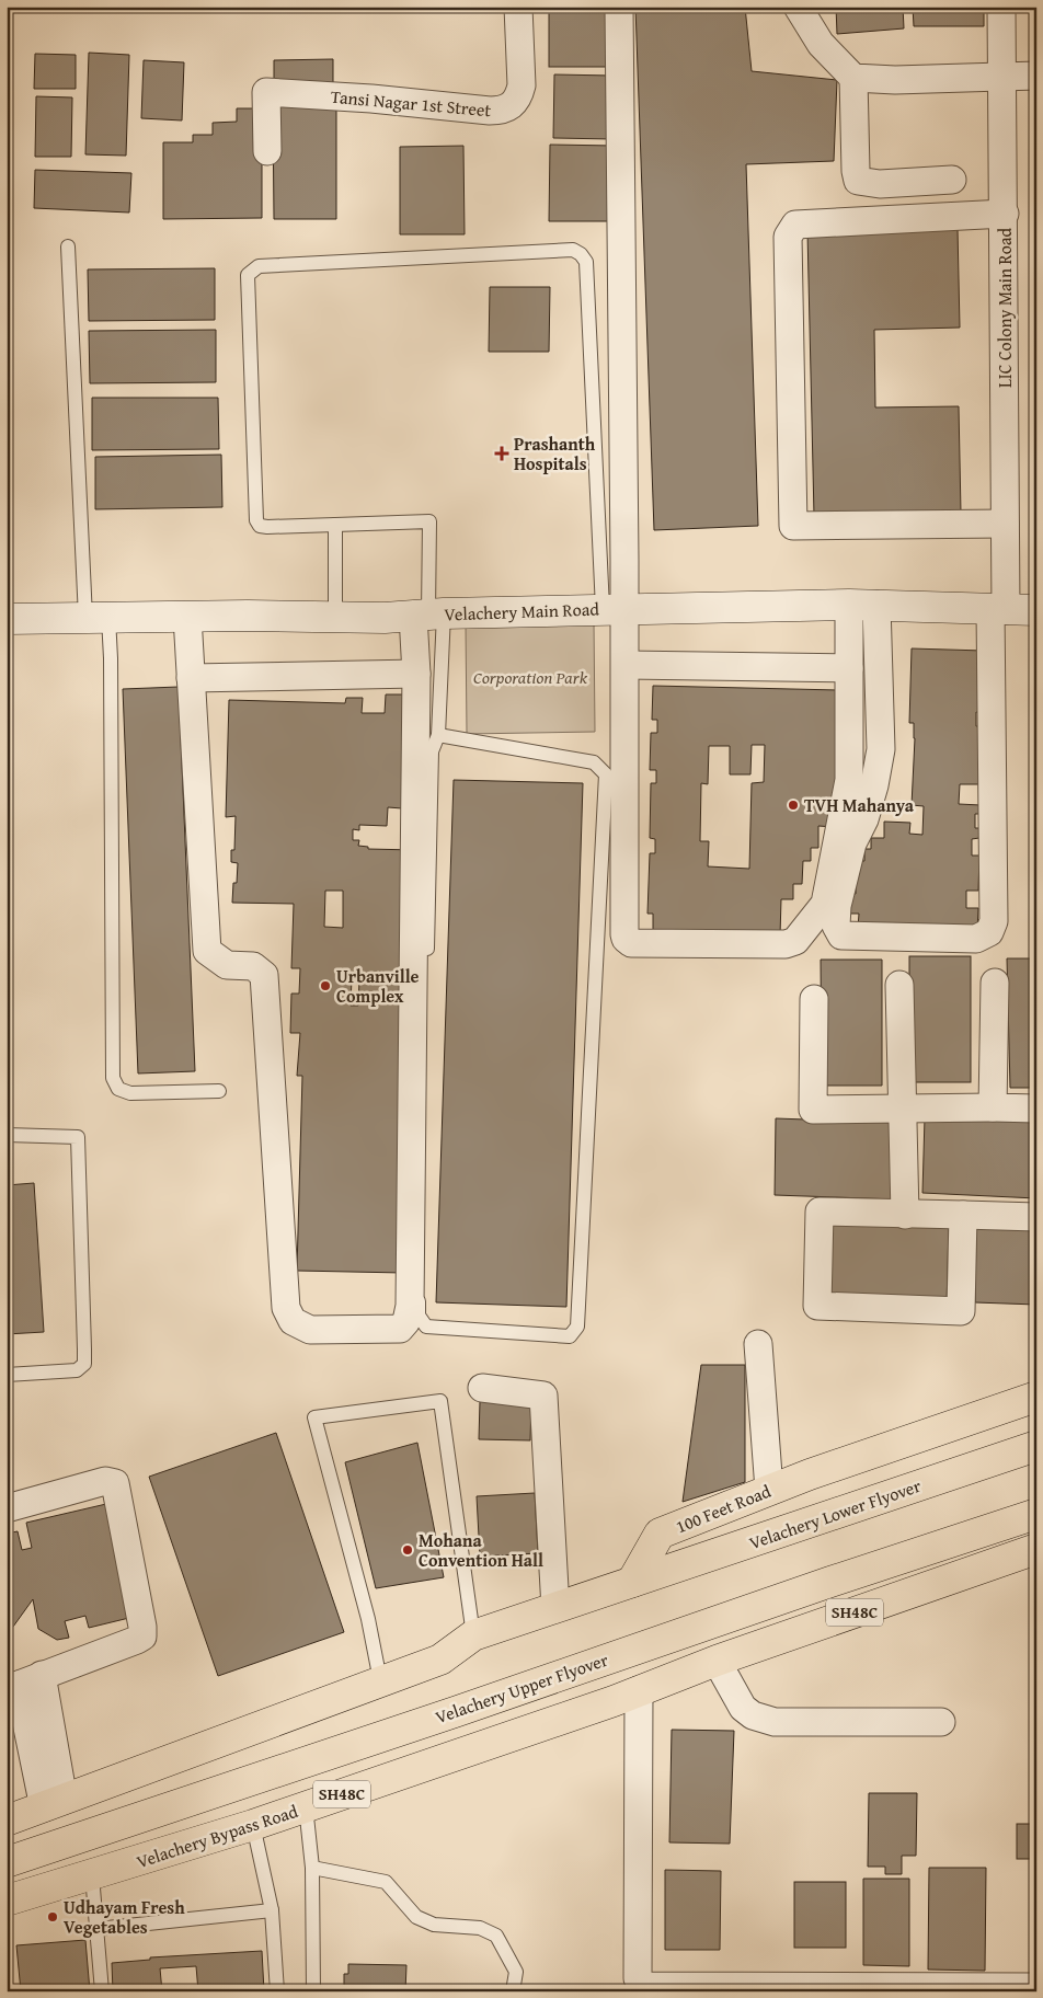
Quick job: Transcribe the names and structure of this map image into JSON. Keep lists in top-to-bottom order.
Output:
{
  "streets": {
    "main road": [
      "Velachery Main Road",
      "100 Feet Road",
      "Velachery Lower Flyover",
      "SH48C",
      "Velachery Upper Flyover",
      "Velachery Bypass Road"
    ],
    "street": ["Tansi Nagar 1st Street", "LIC Colony Main Road"]
  },
  "crossings": [
    ["LIC Colony Main Road", "Velachery Main Road"],
    ["100 Feet Road", "Velachery Lower Flyover"],
    ["SH48C", "Velachery Bypass Road"]
  ],
  "parks": ["Corporation Park"],
  "places": {
    "health": ["Prashanth Hospitals"],
    "other": [
      "TVH Mahanya",
      "Urbanville Complex",
      "Mohana Convention Hall",
      "Udhayam Fresh Vegetables"
    ]
  }
}
